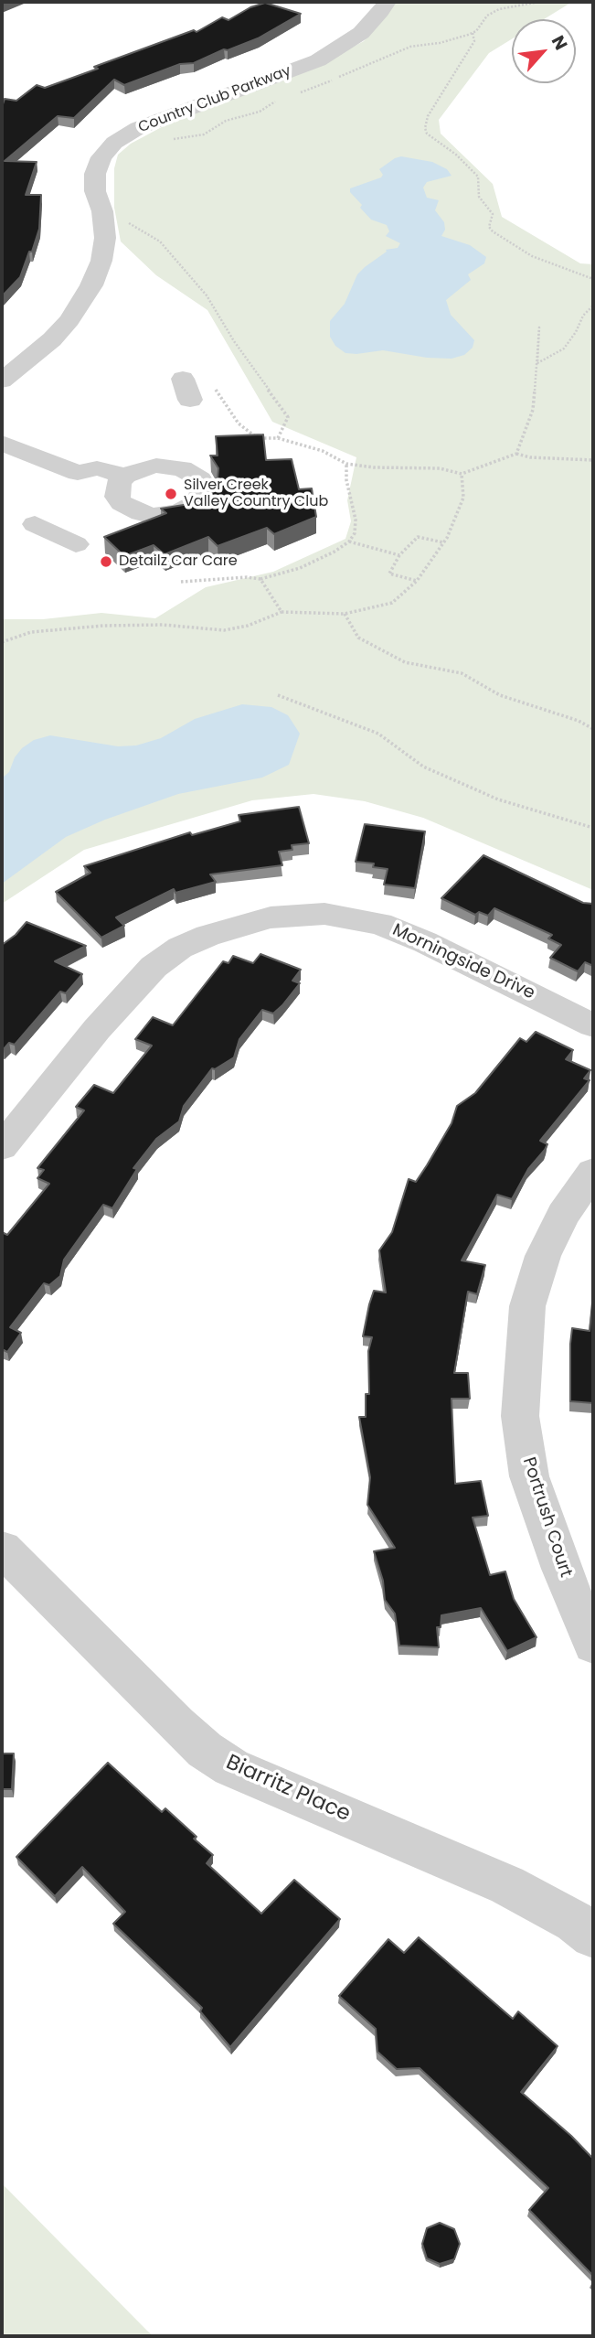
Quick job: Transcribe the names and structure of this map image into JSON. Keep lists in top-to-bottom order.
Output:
{
  "streets": {
    "street": [
      "Country Club Parkway",
      "Morningside Drive",
      "Portrush Court",
      "Biarritz Place"
    ]
  },
  "places": ["Silver Creek Valley Country Club", "Detailz Car Care"],
  "north": "top right"
}
